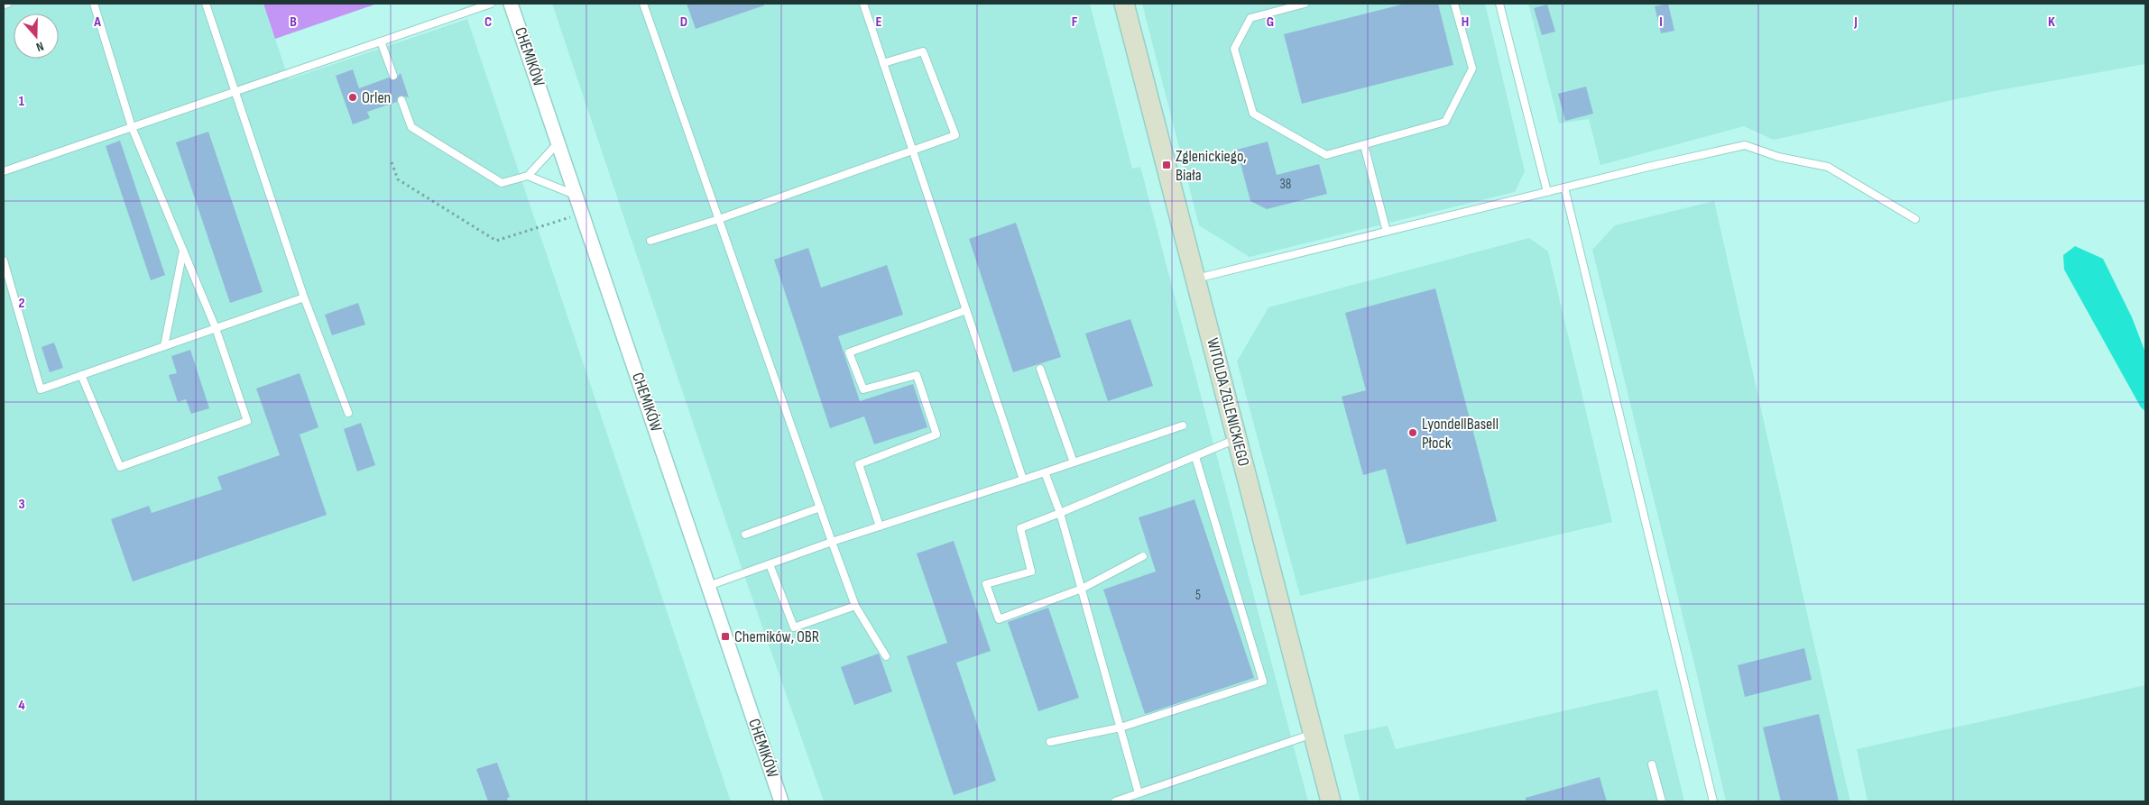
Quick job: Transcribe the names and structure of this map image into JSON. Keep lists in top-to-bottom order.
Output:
{
  "streets": {
    "street": ["CHEMIKÓW", "WITOLDA ZGLENICKIEGO"]
  },
  "places": {
    "other": ["Orlen", "LyondellBasell Płock"],
    "transit": ["Zglenickiego, Biała", "Chemików, OBR"]
  },
  "house_numbers": ["38", "5"],
  "north": "bottom",
  "grid": {
    "columns": [
      "A",
      "B",
      "C",
      "D",
      "E",
      "F",
      "G",
      "H",
      "I",
      "J",
      "K"
    ],
    "rows": [
      "1",
      "2",
      "3",
      "4"
    ]
  }
}
